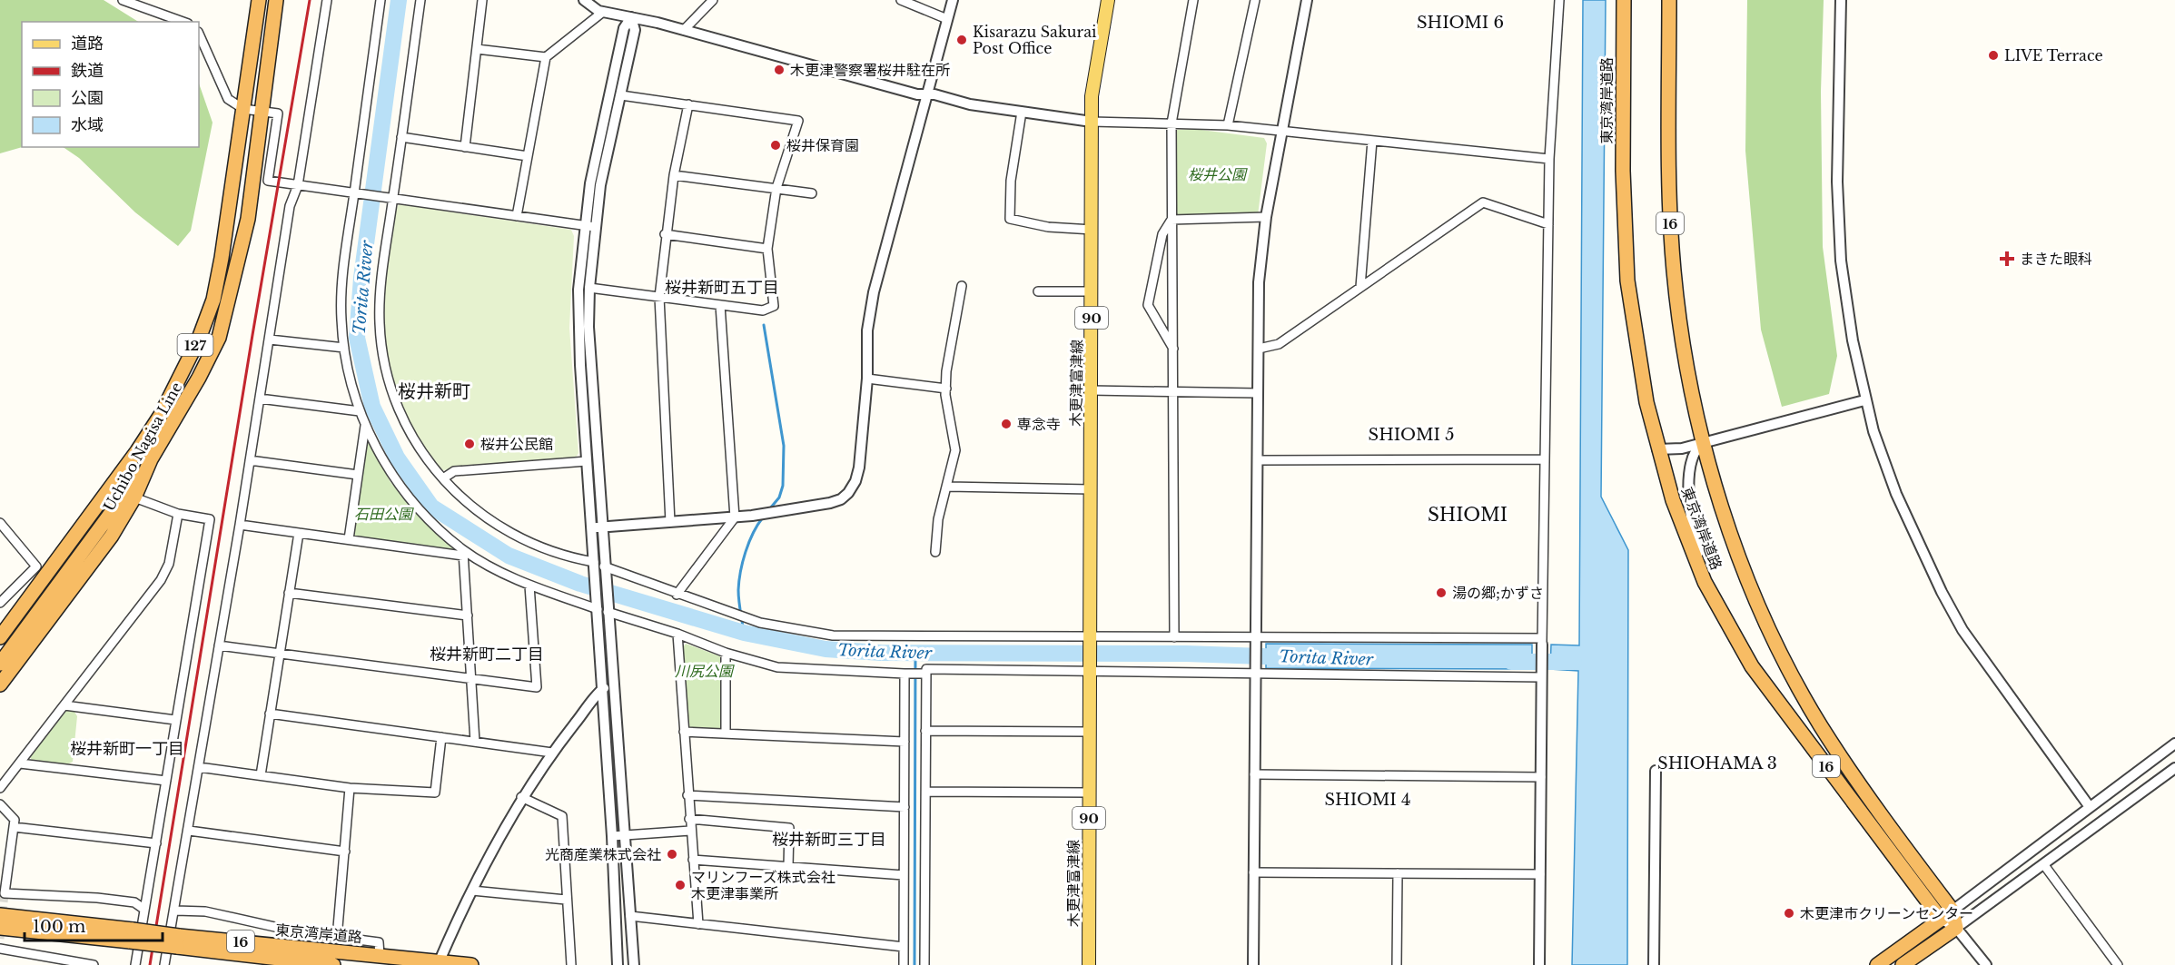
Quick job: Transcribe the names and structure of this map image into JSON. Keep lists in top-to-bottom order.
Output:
{
  "streets": {
    "highway": [
      "東京湾岸道路",
      "16",
      "127",
      "Uchibo Nagisa Line"
    ],
    "main road": ["90", "木更津富津線"]
  },
  "crossings": [
    ["90", "木更津富津線"],
    ["127", "Uchibo Nagisa Line"]
  ],
  "districts": [
    "SHIOMI 6",
    "桜井新町五丁目",
    "桜井新町",
    "SHIOMI 5",
    "SHIOMI",
    "桜井新町二丁目",
    "桜井新町一丁目",
    "SHIOHAMA 3",
    "SHIOMI 4",
    "桜井新町三丁目"
  ],
  "water": ["Torita River"],
  "parks": ["桜井公園", "石田公園", "川尻公園"],
  "places": {
    "other": [
      "Kisarazu Sakurai Post Office",
      "LIVE Terrace",
      "木更津警察署桜井駐在所",
      "桜井保育園",
      "専念寺",
      "桜井公民館",
      "湯の郷;かずさ",
      "光商産業株式会社",
      "マリンフーズ株式会社 木更津事業所",
      "木更津市クリーンセンター"
    ],
    "health": ["まきた眼科"]
  },
  "legend": [
    "道路",
    "鉄道",
    "公園",
    "水域"
  ],
  "scale_bar": "100 m"
}
